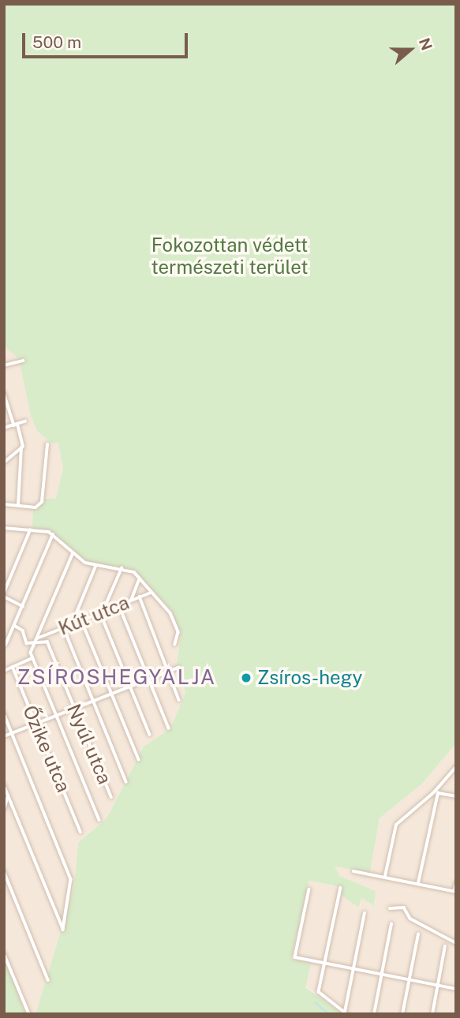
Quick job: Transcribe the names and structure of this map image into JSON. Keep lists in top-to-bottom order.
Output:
{
  "streets": {
    "street": ["Kút utca", "Nyúl utca", "Őzike utca"]
  },
  "crossings": [
    ["Kút utca", "Nyúl utca"]
  ],
  "districts": ["ZSÍROSHEGYALJA"],
  "parks": ["Fokozottan védett természeti terület"],
  "places": ["Zsíros-hegy"],
  "scale_bar": "500 m",
  "north": "right"
}
